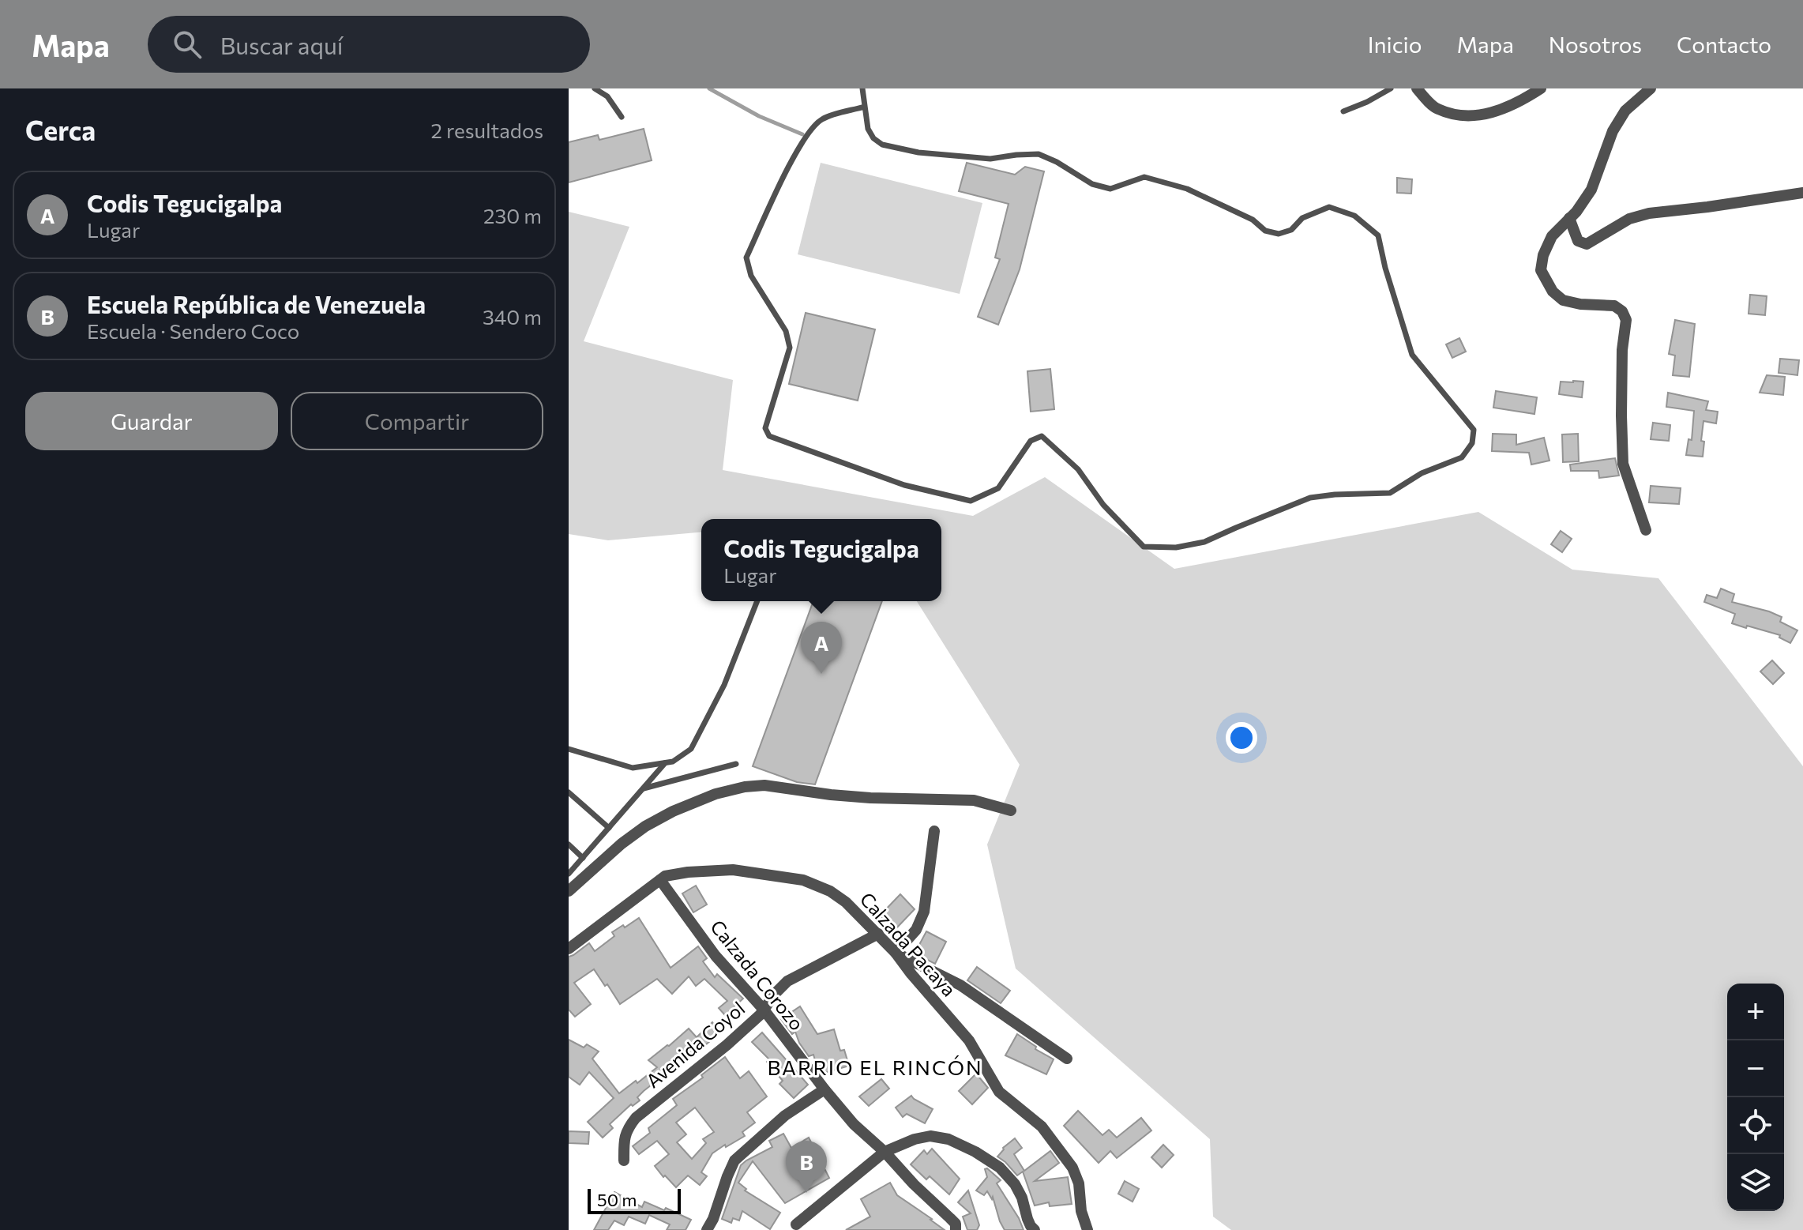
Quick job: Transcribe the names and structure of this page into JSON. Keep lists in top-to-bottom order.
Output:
{
  "streets": {
    "street": ["Calzada Pacaya", "Calzada Corozo", "Avenida Coyol"]
  },
  "crossings": [
    ["Calzada Pacaya", "Calzada Corozo"],
    ["Calzada Pacaya", "Avenida Coyol"],
    ["Calzada Corozo", "Avenida Coyol"]
  ],
  "districts": ["BARRIO EL RINCÓN"],
  "scale_bar": "50 m",
  "page": {
    "header": "Mapa",
    "search": "Buscar aquí",
    "nav": [
      "Inicio",
      "Mapa",
      "Nosotros",
      "Contacto"
    ],
    "heading": ["Cerca", "2 resultados"],
    "list": [
      {
        "mark": "A",
        "name": "Codis Tegucigalpa",
        "note": "Lugar",
        "value": "230 m"
      },
      {
        "mark": "B",
        "name": "Escuela República de Venezuela",
        "note": "Escuela · Sendero Coco",
        "value": "340 m"
      }
    ],
    "buttons": ["Guardar", "Compartir"],
    "popup": ["Codis Tegucigalpa", "Lugar"],
    "pins": ["A", "B"],
    "map_buttons": ["+", "−"],
    "scale": "50 m"
  }
}
